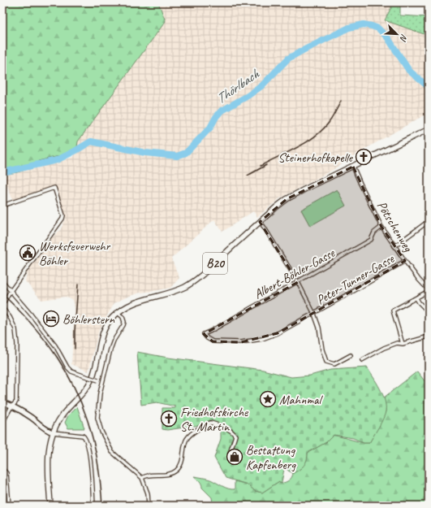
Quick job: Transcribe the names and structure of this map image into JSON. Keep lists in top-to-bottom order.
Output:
{
  "streets": {
    "main road": ["B20"],
    "street": ["Pötschenweg", "Albert-Böhler-Gasse", "Peter-Tunner-Gasse"]
  },
  "crossings": [
    ["Pötschenweg", "B20"],
    ["Pötschenweg", "Albert-Böhler-Gasse"],
    ["Pötschenweg", "Peter-Tunner-Gasse"],
    ["Albert-Böhler-Gasse", "Peter-Tunner-Gasse"]
  ],
  "water": ["Thörlbach"],
  "places": {
    "church": ["Steinerhofkapelle", "Friedhofskirche St. Martin"],
    "public building": ["Werksfeuerwehr Böhler"],
    "hotel": ["Böhlerstern"],
    "place": ["Mahnmal"],
    "shop": ["Bestattung Kapfenberg"]
  },
  "north": "bottom right"
}
